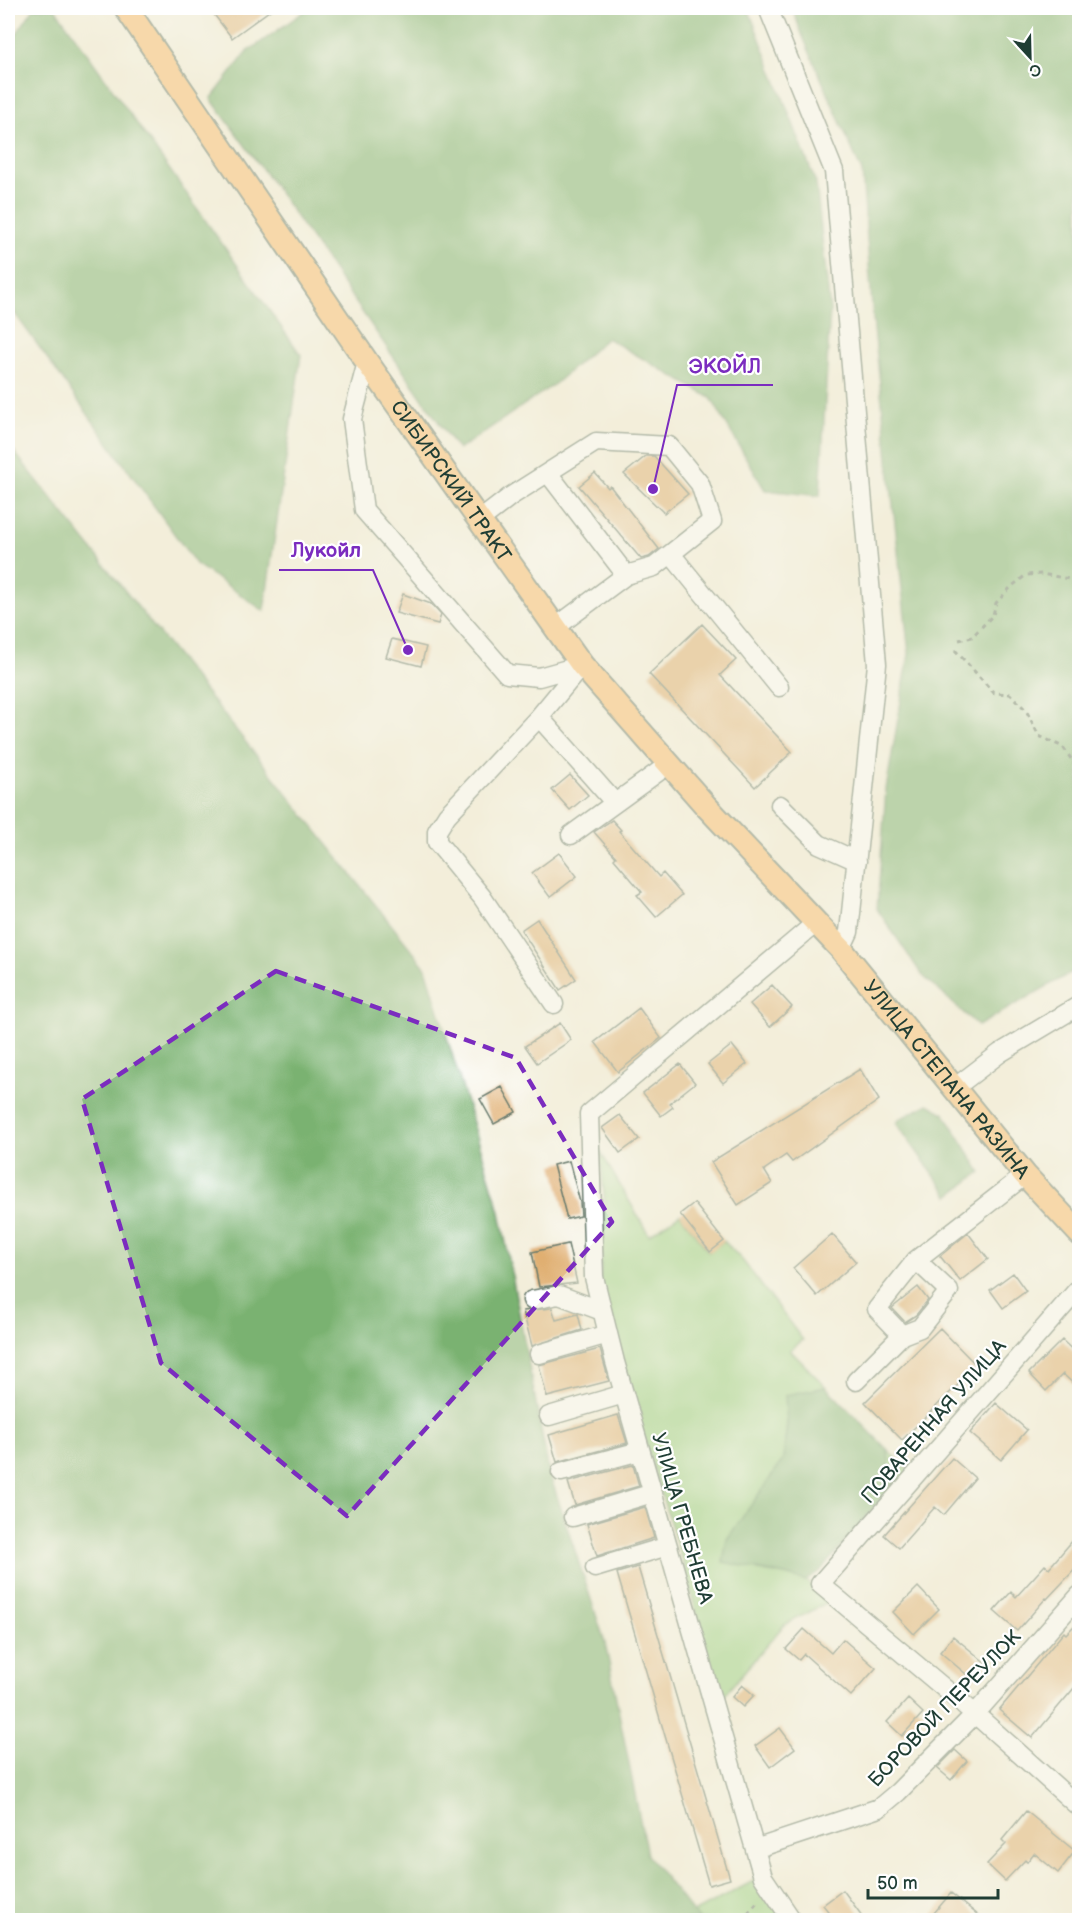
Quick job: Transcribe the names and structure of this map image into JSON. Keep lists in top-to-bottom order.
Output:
{
  "streets": {
    "main road": ["СИБИРСКИЙ ТРАКТ", "УЛИЦА СТЕПАНА РАЗИНА"],
    "street": ["ПОВАРЕННАЯ УЛИЦА", "УЛИЦА ГРЕБНЕВА", "БОРОВОЙ ПЕРЕУЛОК"]
  },
  "crossings": [
    ["СИБИРСКИЙ ТРАКТ", "УЛИЦА СТЕПАНА РАЗИНА"],
    ["СИБИРСКИЙ ТРАКТ", "УЛИЦА ГРЕБНЕВА"],
    ["УЛИЦА СТЕПАНА РАЗИНА", "УЛИЦА ГРЕБНЕВА"],
    ["ПОВАРЕННАЯ УЛИЦА", "БОРОВОЙ ПЕРЕУЛОК"],
    ["УЛИЦА ГРЕБНЕВА", "БОРОВОЙ ПЕРЕУЛОК"]
  ],
  "places": ["ЭКОЙЛ", "Лукойл"],
  "scale_bar": "50 m",
  "north": "bottom"
}
